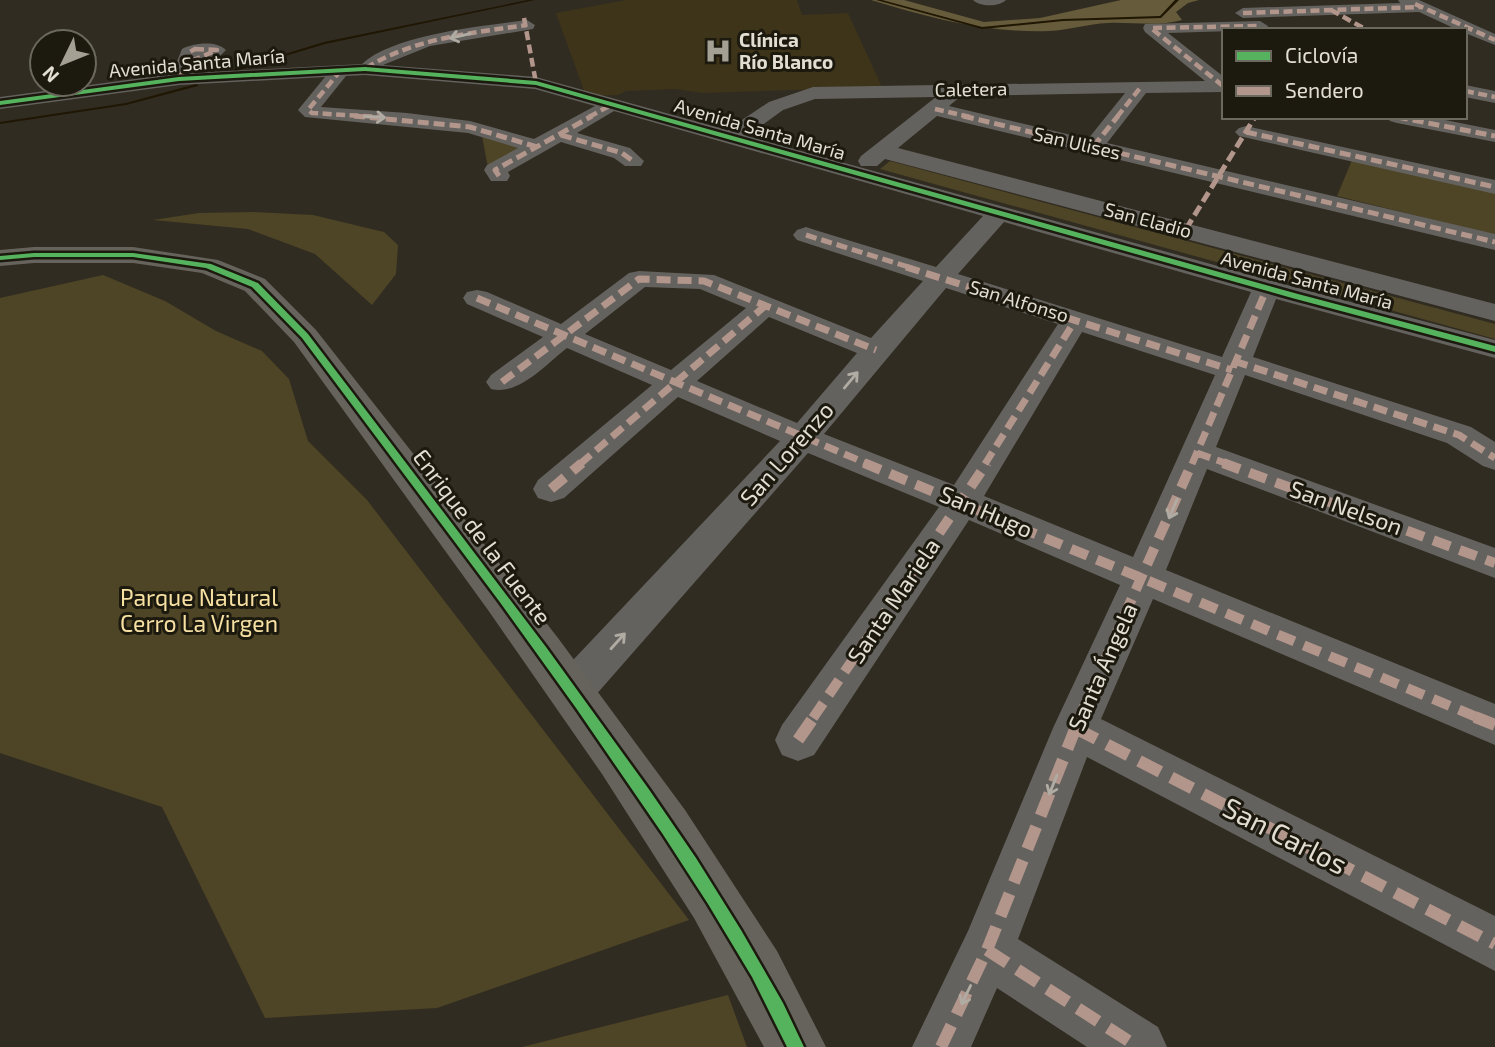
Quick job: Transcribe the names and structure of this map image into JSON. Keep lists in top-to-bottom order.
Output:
{
  "streets": {
    "main road": ["Enrique de la Fuente"],
    "street": [
      "Avenida Santa María",
      "Caletera",
      "San Ulises",
      "San Eladio",
      "San Alfonso",
      "San Lorenzo",
      "San Nelson",
      "San Hugo",
      "Santa Mariela",
      "Santa Ángela",
      "San Carlos"
    ]
  },
  "crossings": [
    ["Avenida Santa María", "Caletera"],
    ["Avenida Santa María", "San Lorenzo"],
    ["Avenida Santa María", "Santa Ángela"],
    ["San Alfonso", "San Lorenzo"],
    ["San Alfonso", "Santa Mariela"],
    ["San Alfonso", "Santa Ángela"],
    ["San Lorenzo", "San Hugo"],
    ["San Lorenzo", "Enrique de la Fuente"],
    ["San Nelson", "Santa Ángela"],
    ["San Hugo", "Santa Mariela"],
    ["San Hugo", "Santa Ángela"],
    ["Santa Ángela", "San Carlos"]
  ],
  "one_way": ["Santa Ángela"],
  "parks": ["Parque Natural Cerro La Virgen"],
  "places": {
    "hospital": ["Clínica Río Blanco"]
  },
  "legend": ["Ciclovía", "Sendero"],
  "north": "bottom left"
}
